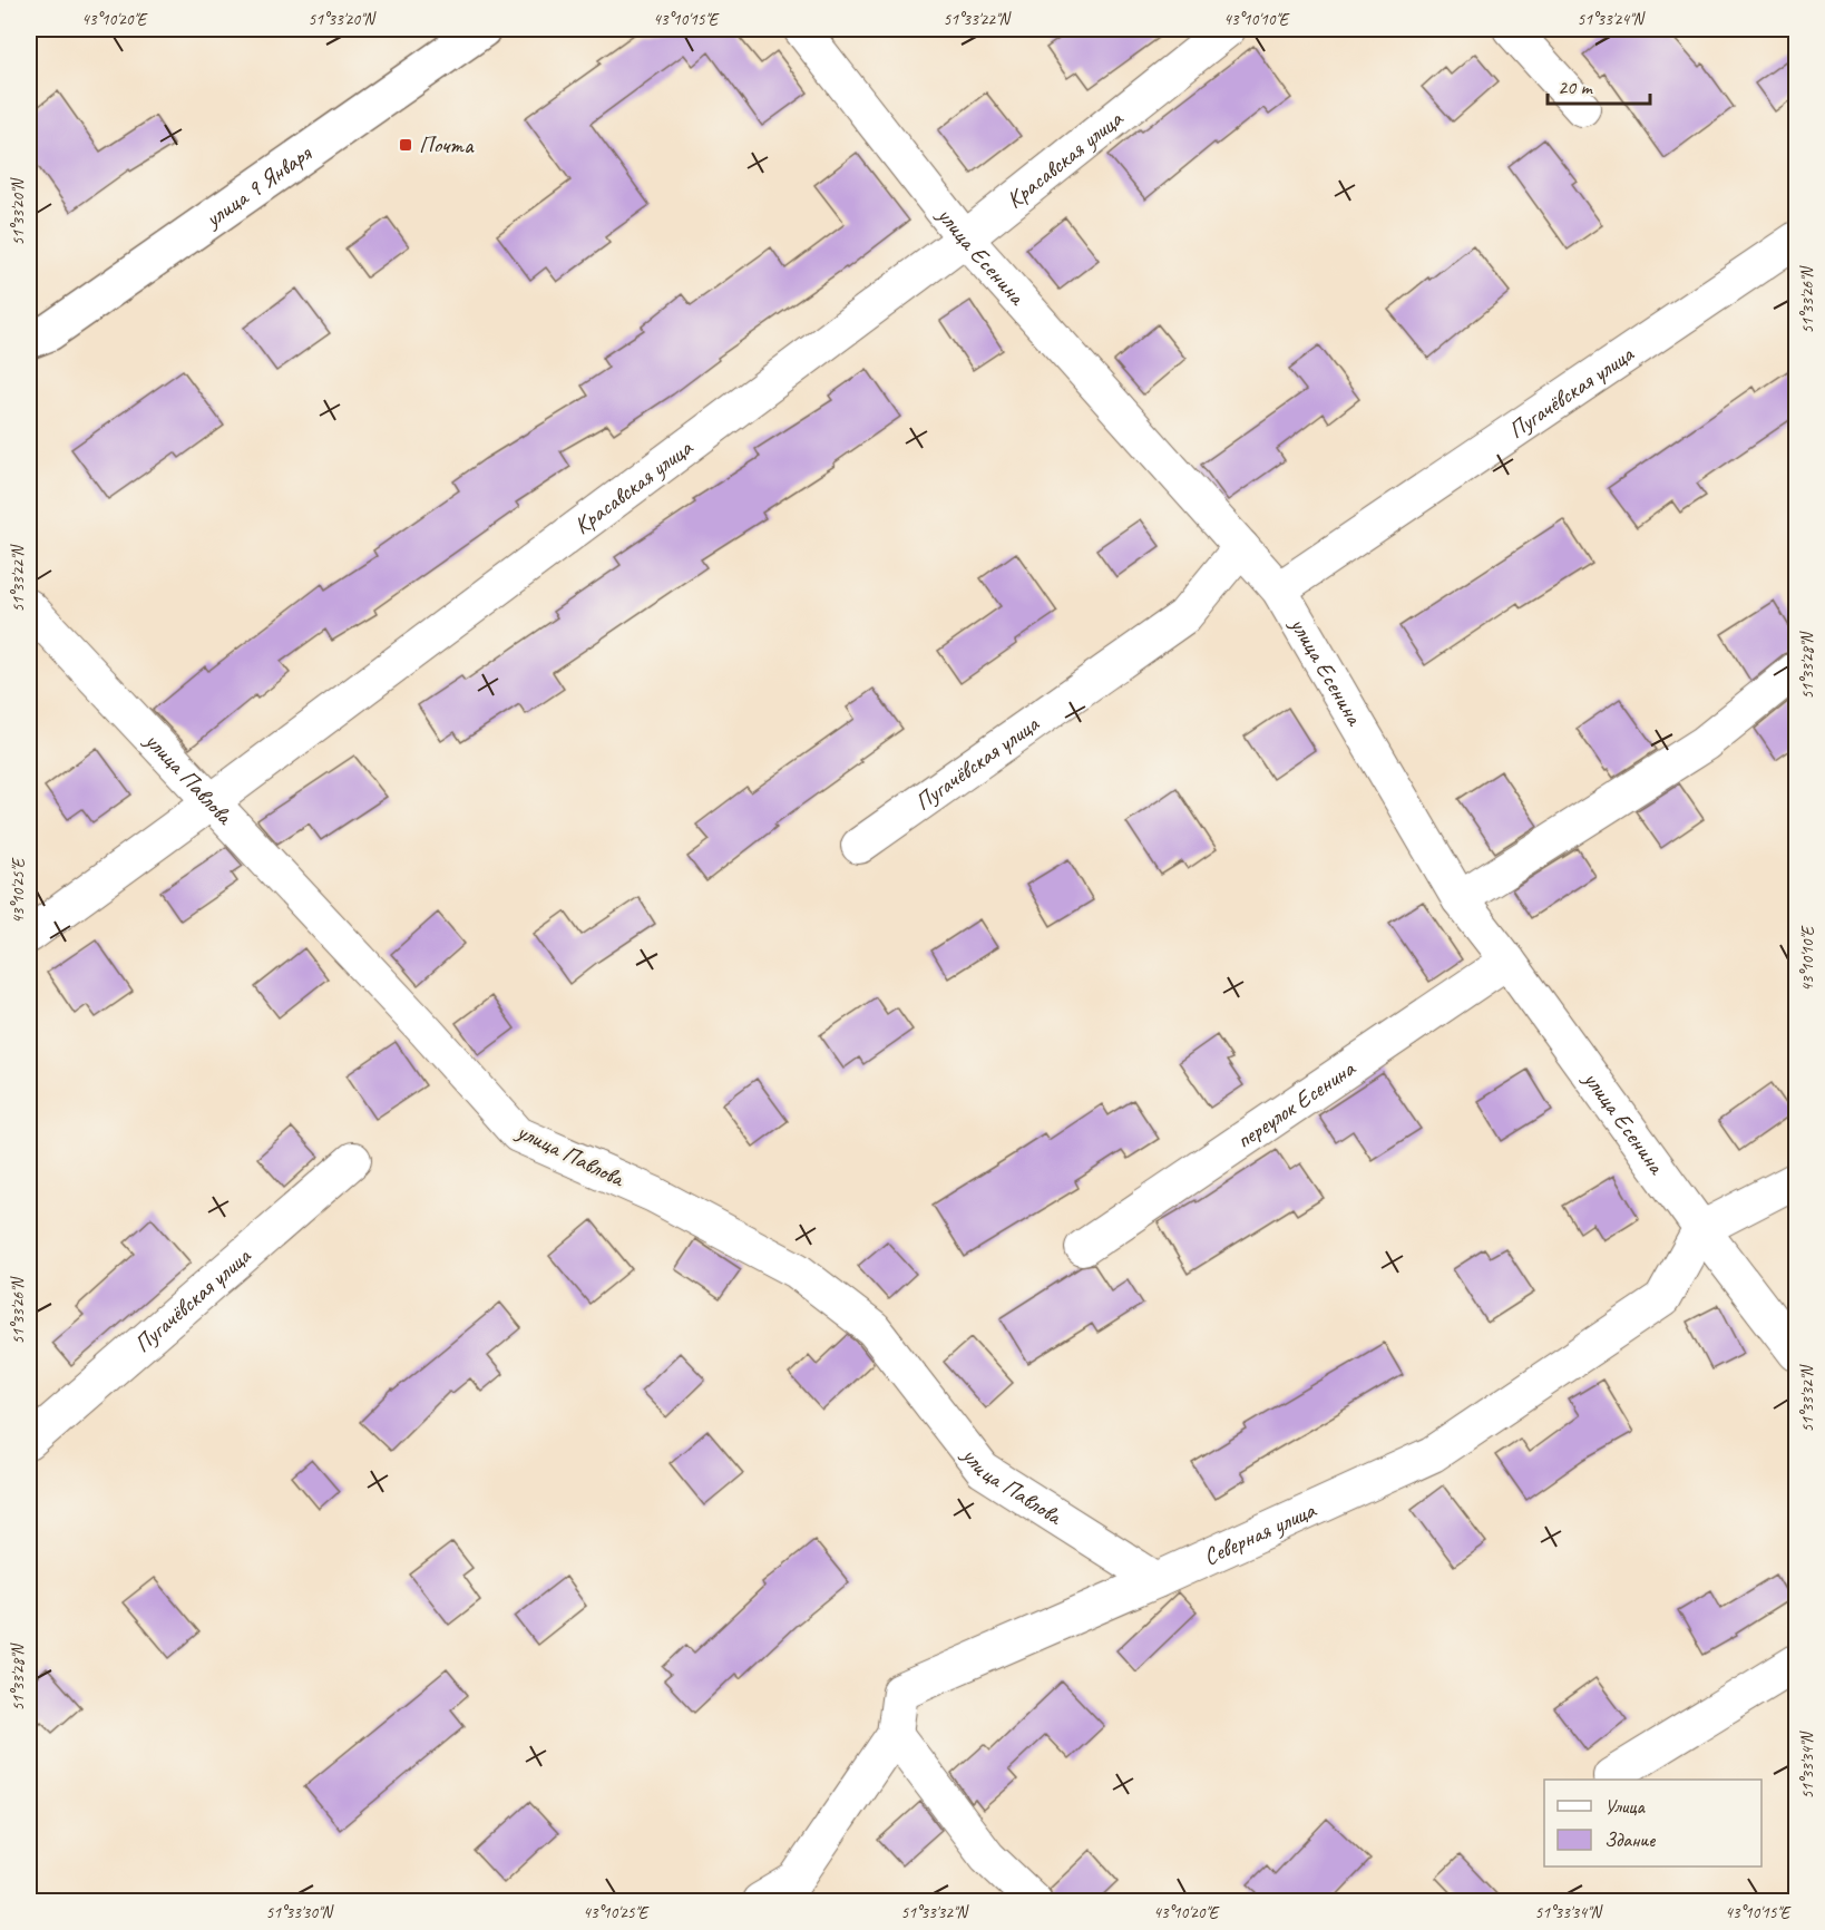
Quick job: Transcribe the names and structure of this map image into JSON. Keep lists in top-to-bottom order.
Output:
{
  "streets": {
    "main road": ["улица 9 Января"],
    "street": [
      "Красавская улица",
      "улица Есенина",
      "Пугачёвская улица",
      "улица Павлова",
      "переулок Есенина",
      "Северная улица"
    ]
  },
  "crossings": [
    ["Красавская улица", "улица Есенина"],
    ["Красавская улица", "улица Павлова"],
    ["улица Есенина", "Пугачёвская улица"],
    ["улица Есенина", "переулок Есенина"],
    ["улица Есенина", "Северная улица"],
    ["улица Павлова", "Северная улица"]
  ],
  "places": {
    "transit": ["Почта"]
  },
  "legend": ["Улица", "Здание"],
  "scale_bar": "20 m",
  "coordinates": [
    "43°10'20\"E",
    "51°33'20\"N",
    "43°10'15\"E",
    "51°33'22\"N",
    "43°10'10\"E",
    "51°33'24\"N",
    "51°33'26\"N",
    "51°33'28\"N",
    "43°10'25\"E",
    "51°33'32\"N",
    "51°33'34\"N",
    "51°33'30\"N"
  ]
}
